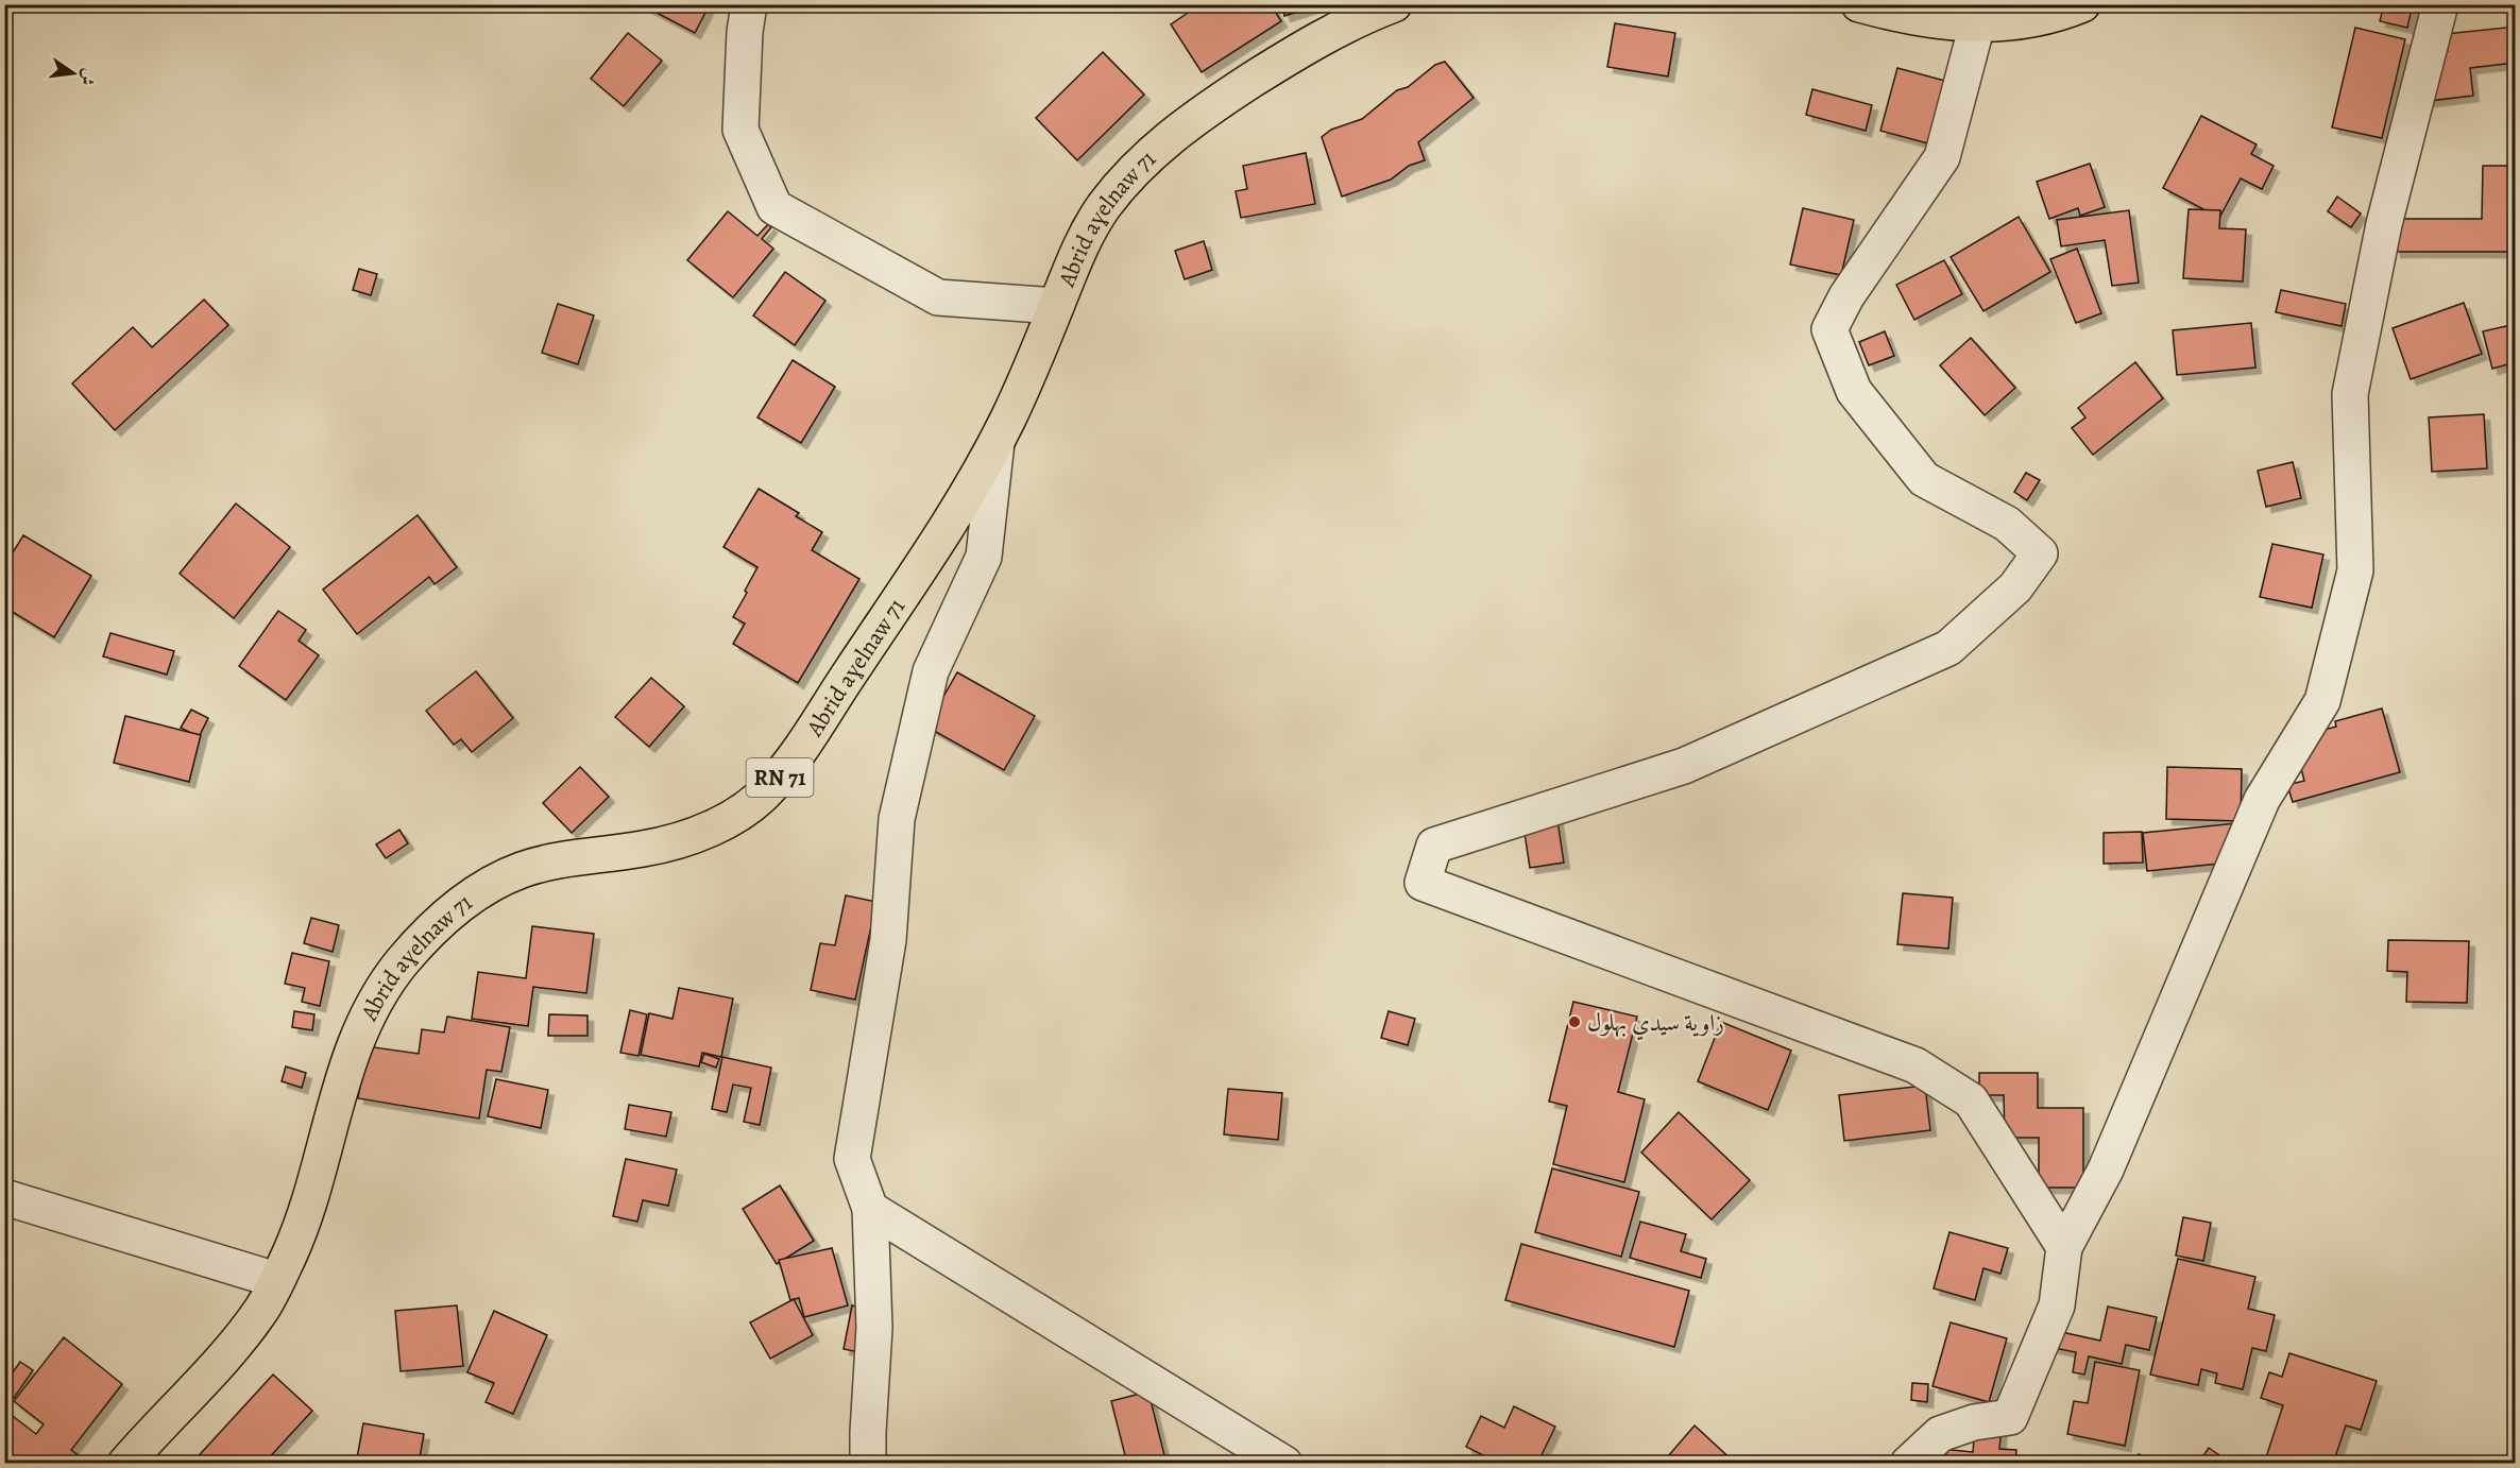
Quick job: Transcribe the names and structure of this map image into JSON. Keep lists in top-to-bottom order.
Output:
{
  "streets": {
    "main road": ["Abrid aɣelnaw 71", "RN 71"]
  },
  "places": ["زاوية سيدي بهلول"],
  "north": "right"
}
